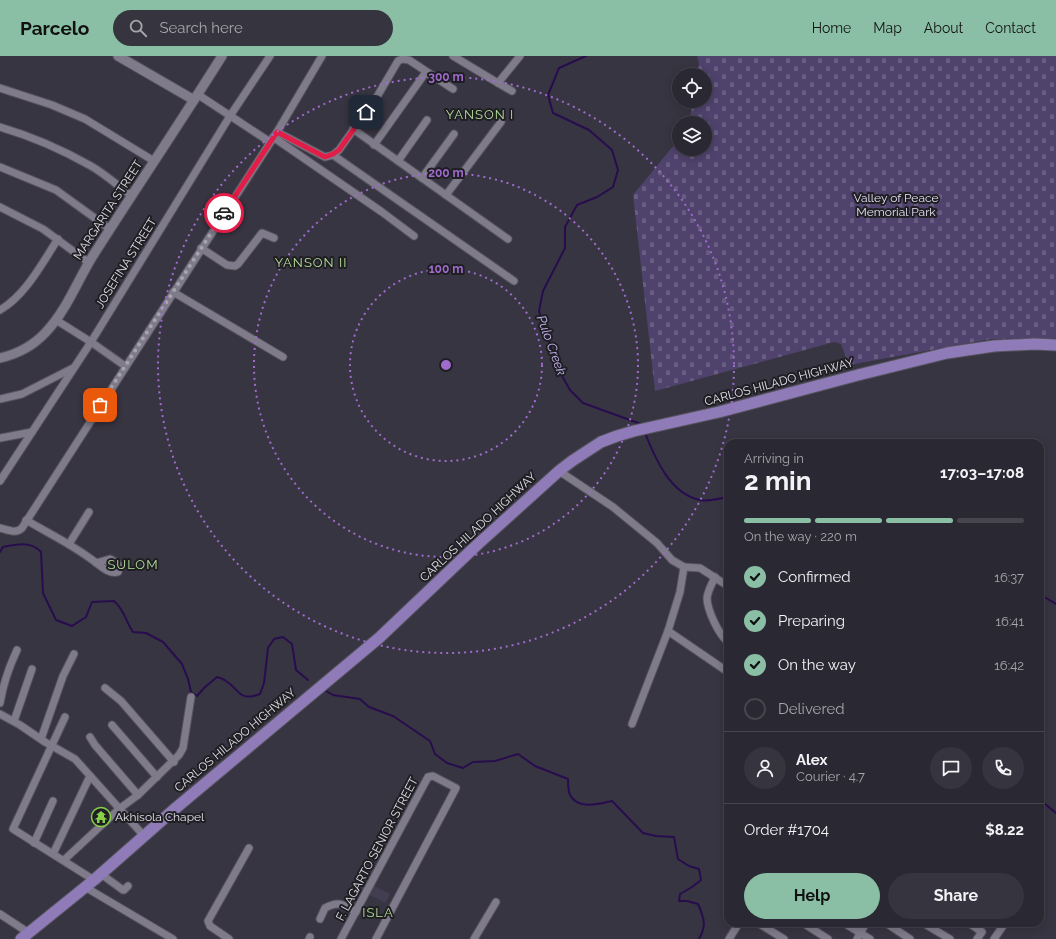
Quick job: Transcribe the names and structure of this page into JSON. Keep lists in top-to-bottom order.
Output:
{
  "streets": {
    "main road": ["CARLOS HILADO HIGHWAY"],
    "street": ["MARGARITA STREET", "JOSEFINA STREET", "F. LAGARTO SENIOR STREET"]
  },
  "districts": [
    "YANSON I",
    "YANSON II",
    "SULOM",
    "ISLA"
  ],
  "water": ["Pulo Creek"],
  "parks": ["Valley of Peace Memorial Park"],
  "places": {
    "temple": ["Akhisola Chapel"]
  },
  "page": {
    "header": "Parcelo",
    "search": "Search here",
    "nav": [
      "Home",
      "Map",
      "About",
      "Contact"
    ],
    "heading": ["2 min", "Arriving in", "17:03–17:08"],
    "panel": [
      "Alex",
      "Courier · 4.7",
      "Order #1704",
      "$8.22"
    ],
    "bar": "On the way · 220 m",
    "list": [
      ["Confirmed", "16:37"],
      ["Preparing", "16:41"],
      ["On the way", "16:42"],
      "Delivered"
    ],
    "buttons": ["Help", "Share"]
  },
  "rings": ["300 m", "200 m", "100 m"]
}
